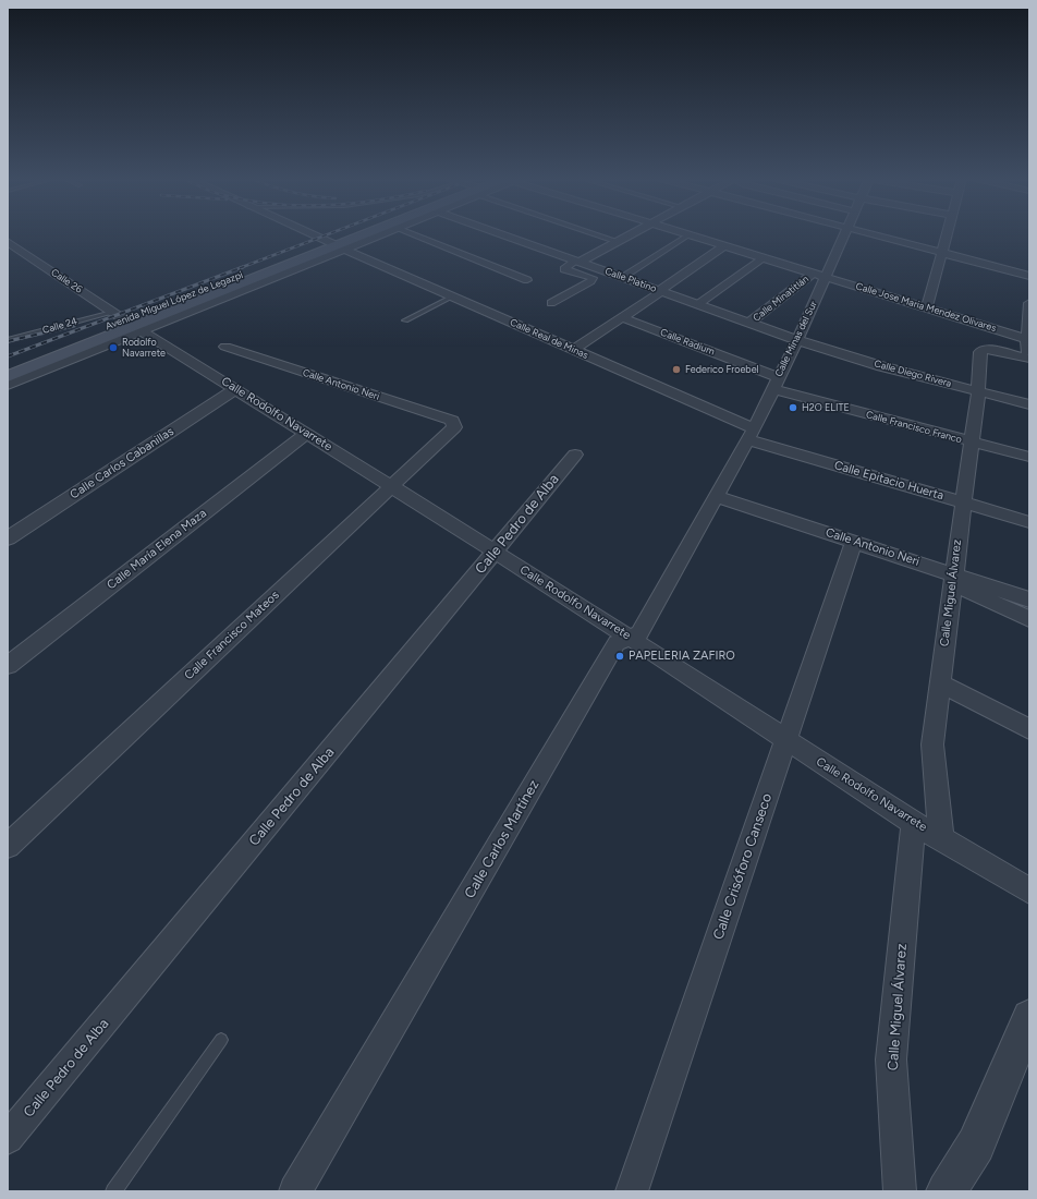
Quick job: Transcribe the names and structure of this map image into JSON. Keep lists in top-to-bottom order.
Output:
{
  "streets": {
    "main road": ["Avenida Miguel López de Legazpi"],
    "street": [
      "Calle Platino",
      "Calle 26",
      "Calle Minatitlán",
      "Calle Jose Maria Mendez Olivares",
      "Calle Real de Minas",
      "Calle Minas del Sur",
      "Calle Radium",
      "Calle Diego Rivera",
      "Calle Antonio Neri",
      "Calle Rodolfo Navarrete",
      "Calle Francisco Franco",
      "Calle Carlos Cabanillas",
      "Calle Epitacio Huerta",
      "Calle Pedro de Alba",
      "Calle María Elena Maza",
      "Calle Miguel Álvarez",
      "Calle Francisco Mateos",
      "Calle Carlos Martínez",
      "Calle Crisóforo Canseco"
    ],
    "lane": ["Calle 24"]
  },
  "crossings": [
    ["Calle Platino", "Calle Minatitlán"],
    ["Calle Platino", "Calle Minas del Sur"],
    ["Calle Platino", "Calle Diego Rivera"],
    ["Calle 26", "Avenida Miguel López de Legazpi"],
    ["Calle 26", "Calle 24"],
    ["Calle 26", "Calle Rodolfo Navarrete"],
    ["Calle Minatitlán", "Calle Jose Maria Mendez Olivares"],
    ["Calle Minatitlán", "Calle Minas del Sur"],
    ["Avenida Miguel López de Legazpi", "Calle Real de Minas"],
    ["Avenida Miguel López de Legazpi", "Calle Rodolfo Navarrete"],
    ["Calle Jose Maria Mendez Olivares", "Calle Minas del Sur"],
    ["Calle Real de Minas", "Calle Minas del Sur"],
    ["Calle Real de Minas", "Calle Epitacio Huerta"],
    ["Calle Minas del Sur", "Calle Radium"],
    ["Calle Minas del Sur", "Calle Diego Rivera"],
    ["Calle Minas del Sur", "Calle Antonio Neri"],
    ["Calle Minas del Sur", "Calle Francisco Franco"],
    ["Calle Minas del Sur", "Calle Epitacio Huerta"],
    ["Calle Minas del Sur", "Calle Carlos Martínez"],
    ["Calle Radium", "Calle Francisco Franco"],
    ["Calle Diego Rivera", "Calle Miguel Álvarez"],
    ["Calle Antonio Neri", "Calle Miguel Álvarez"],
    ["Calle Antonio Neri", "Calle Francisco Mateos"],
    ["Calle Antonio Neri", "Calle Carlos Martínez"],
    ["Calle Antonio Neri", "Calle Crisóforo Canseco"],
    ["Calle Rodolfo Navarrete", "Calle Carlos Cabanillas"],
    ["Calle Rodolfo Navarrete", "Calle Pedro de Alba"],
    ["Calle Rodolfo Navarrete", "Calle María Elena Maza"],
    ["Calle Rodolfo Navarrete", "Calle Miguel Álvarez"],
    ["Calle Rodolfo Navarrete", "Calle Francisco Mateos"],
    ["Calle Rodolfo Navarrete", "Calle Carlos Martínez"],
    ["Calle Rodolfo Navarrete", "Calle Crisóforo Canseco"],
    ["Calle Francisco Franco", "Calle Miguel Álvarez"],
    ["Calle Epitacio Huerta", "Calle Miguel Álvarez"]
  ],
  "places": [
    "Rodolfo Navarrete",
    "Federico Froebel",
    "H2O ELITE",
    "PAPELERIA ZAFIRO"
  ]
}
